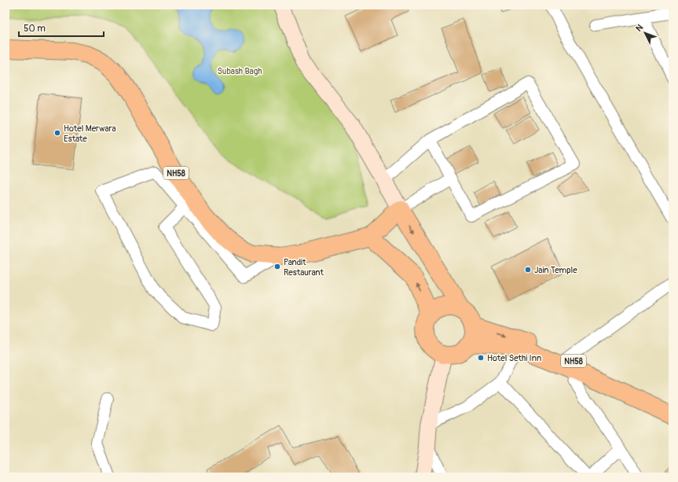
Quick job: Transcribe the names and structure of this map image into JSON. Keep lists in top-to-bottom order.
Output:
{
  "streets": {
    "highway": ["NH58"]
  },
  "parks": ["Subash Bagh"],
  "places": [
    "Hotel Merwara Estate",
    "Pandit Restaurant",
    "Jain Temple",
    "Hotel Sethi Inn"
  ],
  "scale_bar": "50 m",
  "north": "top left"
}
